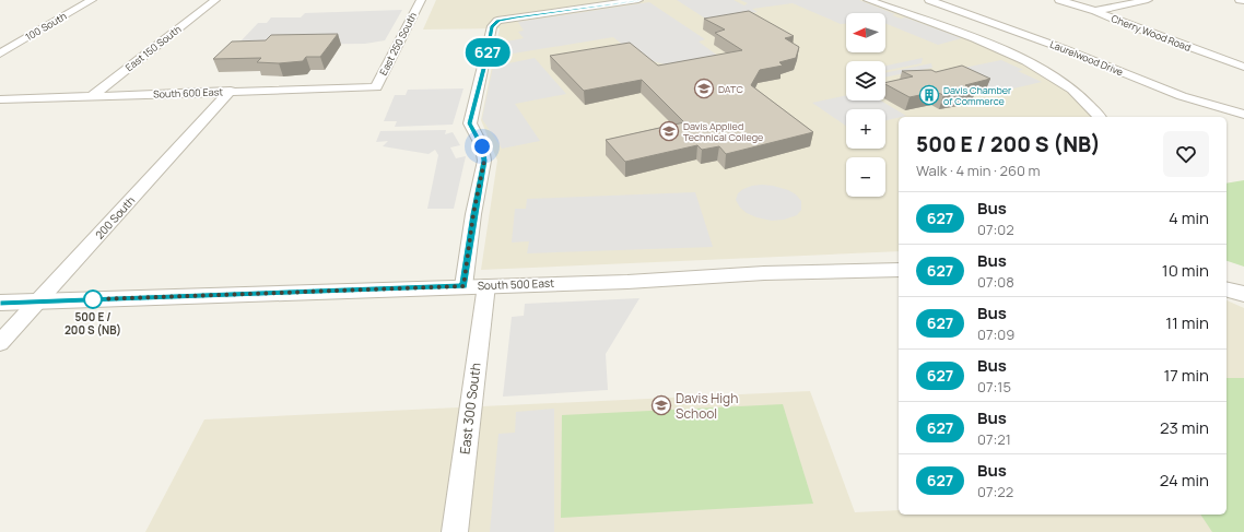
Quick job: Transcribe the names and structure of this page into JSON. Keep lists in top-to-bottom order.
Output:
{
  "streets": {
    "street": [
      "100 South",
      "Cherry Wood Road",
      "East 250 South",
      "East 150 South",
      "Laurelwood Drive",
      "South 600 East",
      "200 South",
      "South 500 East",
      "East 300 South"
    ]
  },
  "crossings": [
    ["East 250 South", "South 600 East"],
    ["East 150 South", "South 600 East"],
    ["South 600 East", "200 South"],
    ["200 South", "South 500 East"],
    ["South 500 East", "East 300 South"]
  ],
  "places": {
    "school or university": ["DATC", "Davis Applied Technical College", "Davis High School"],
    "building": ["Davis Chamber of Commerce"],
    "other": ["500 E / 200 S (NB)"]
  },
  "lines": ["bus line 627"],
  "north": "left",
  "page": {
    "on_map": "627",
    "map_buttons": ["+", "−"],
    "heading": ["500 E / 200 S (NB)", "Walk · 4 min · 260 m"],
    "list": [
      {
        "mark": "627",
        "name": "Bus",
        "note": "07:02",
        "value": "4 min"
      },
      {
        "mark": "627",
        "name": "Bus",
        "note": "07:08",
        "value": "10 min"
      },
      {
        "mark": "627",
        "name": "Bus",
        "note": "07:09",
        "value": "11 min"
      },
      {
        "mark": "627",
        "name": "Bus",
        "note": "07:15",
        "value": "17 min"
      },
      {
        "mark": "627",
        "name": "Bus",
        "note": "07:21",
        "value": "23 min"
      },
      {
        "mark": "627",
        "name": "Bus",
        "note": "07:22",
        "value": "24 min"
      }
    ]
  }
}
